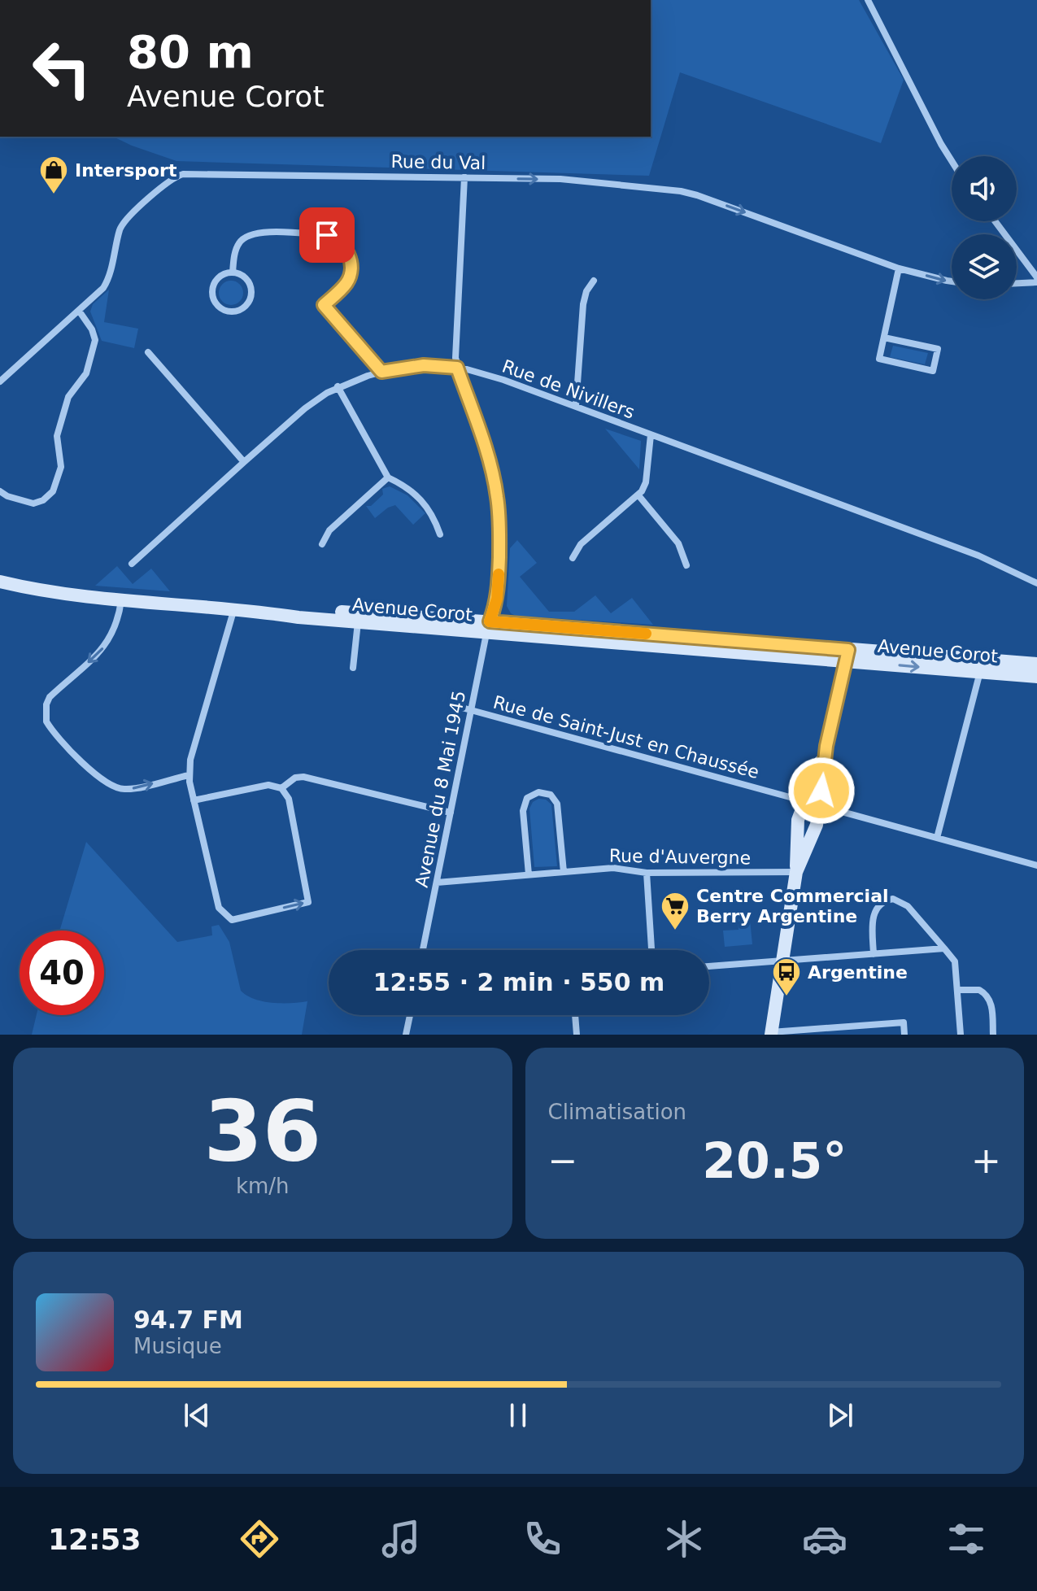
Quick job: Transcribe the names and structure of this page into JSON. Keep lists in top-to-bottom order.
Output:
{
  "streets": {
    "street": [
      "Rue du Val",
      "Rue de Nivillers",
      "Avenue Corot",
      "Rue de Saint-Just en Chaussée",
      "Avenue du 8 Mai 1945",
      "Rue d'Auvergne"
    ]
  },
  "crossings": [
    ["Rue du Val", "Avenue du 8 Mai 1945"],
    ["Rue de Nivillers", "Avenue du 8 Mai 1945"],
    ["Avenue Corot", "Avenue du 8 Mai 1945"],
    ["Rue de Saint-Just en Chaussée", "Avenue du 8 Mai 1945"],
    ["Avenue du 8 Mai 1945", "Rue d'Auvergne"]
  ],
  "one_way": ["Rue du Val"],
  "places": {
    "shop": ["Intersport"],
    "supermarket": ["Centre Commercial Berry Argentine"],
    "bus stop": ["Argentine"]
  },
  "page": {
    "turn": ["80 m", "Avenue Corot"],
    "limit": "40",
    "trip": "12:55 · 2 min · 550 m",
    "tile": [
      ["36", "km/h"],
      "Climatisation"
    ],
    "heat": ["−", "20.5°", "+"],
    "song": ["94.7 FM", "Musique"],
    "tabs": "12:53"
  }
}
